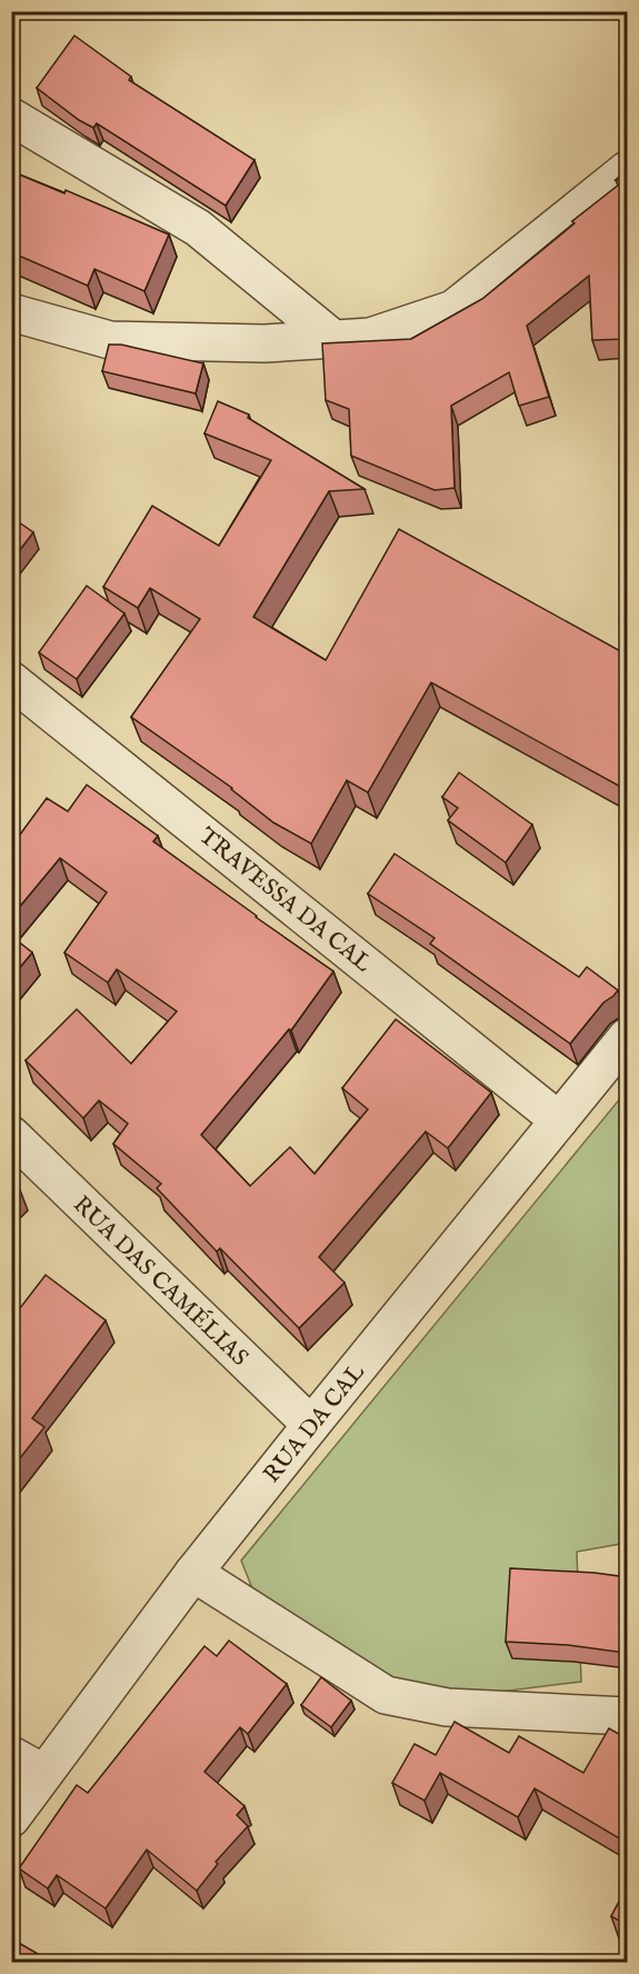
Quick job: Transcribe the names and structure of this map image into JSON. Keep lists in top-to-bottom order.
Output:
{
  "streets": {
    "street": ["TRAVESSA DA CAL", "RUA DAS CAMÉLIAS", "RUA DA CAL"]
  },
  "crossings": [
    ["TRAVESSA DA CAL", "RUA DA CAL"],
    ["RUA DAS CAMÉLIAS", "RUA DA CAL"]
  ]
}
